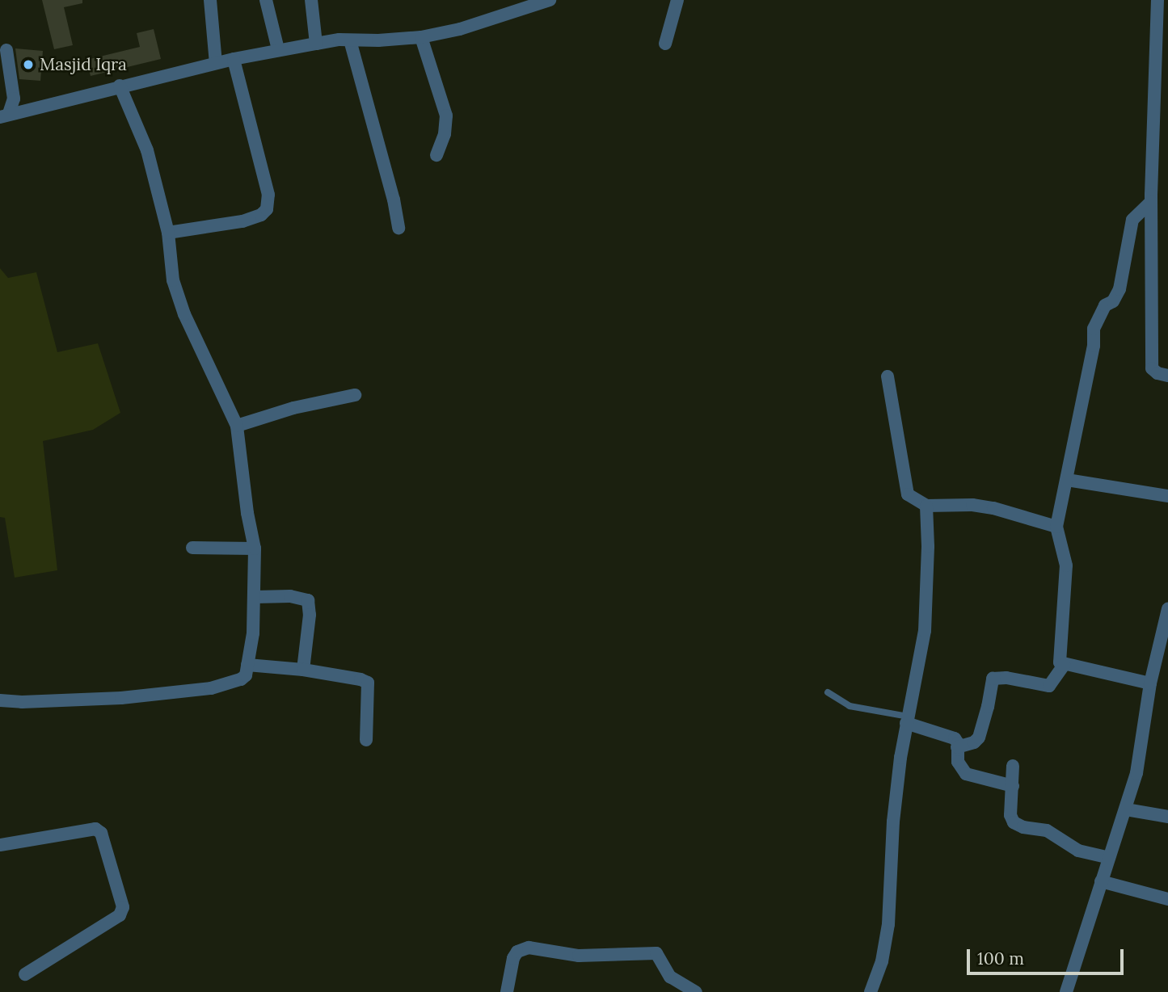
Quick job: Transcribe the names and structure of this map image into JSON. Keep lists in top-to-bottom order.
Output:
{
  "places": ["Masjid Iqra"],
  "scale_bar": "100 m"
}
